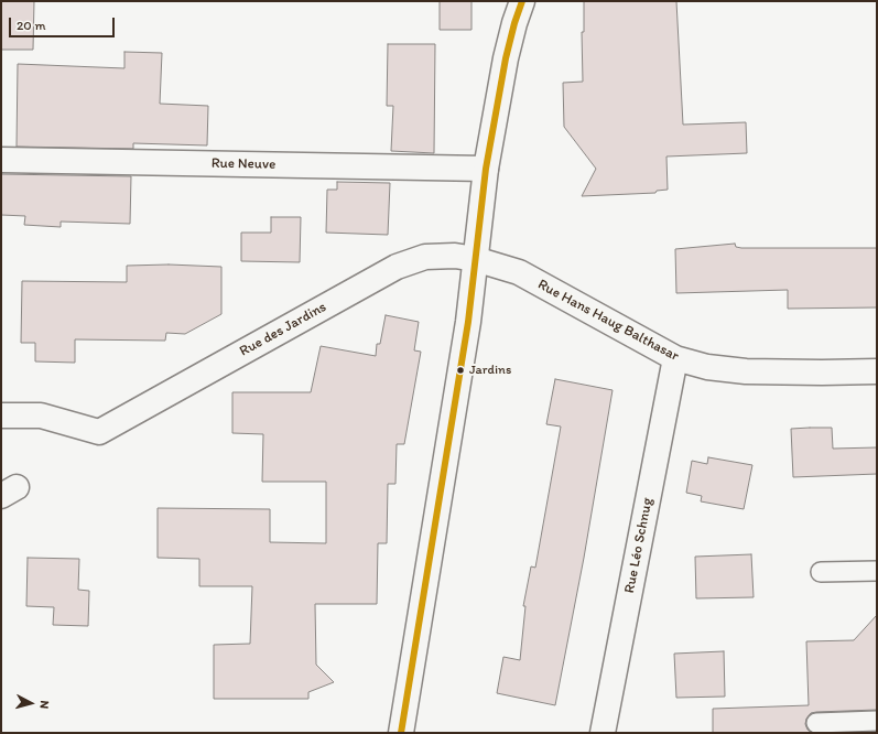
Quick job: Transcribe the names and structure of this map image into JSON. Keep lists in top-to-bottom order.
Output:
{
  "streets": {
    "street": [
      "Rue Neuve",
      "Rue Hans Haug Balthasar",
      "Rue des Jardins",
      "Rue Léo Schnug"
    ]
  },
  "crossings": [
    ["Rue Hans Haug Balthasar", "Rue des Jardins"],
    ["Rue Hans Haug Balthasar", "Rue Léo Schnug"]
  ],
  "places": ["Jardins"],
  "scale_bar": "20 m",
  "north": "right"
}
